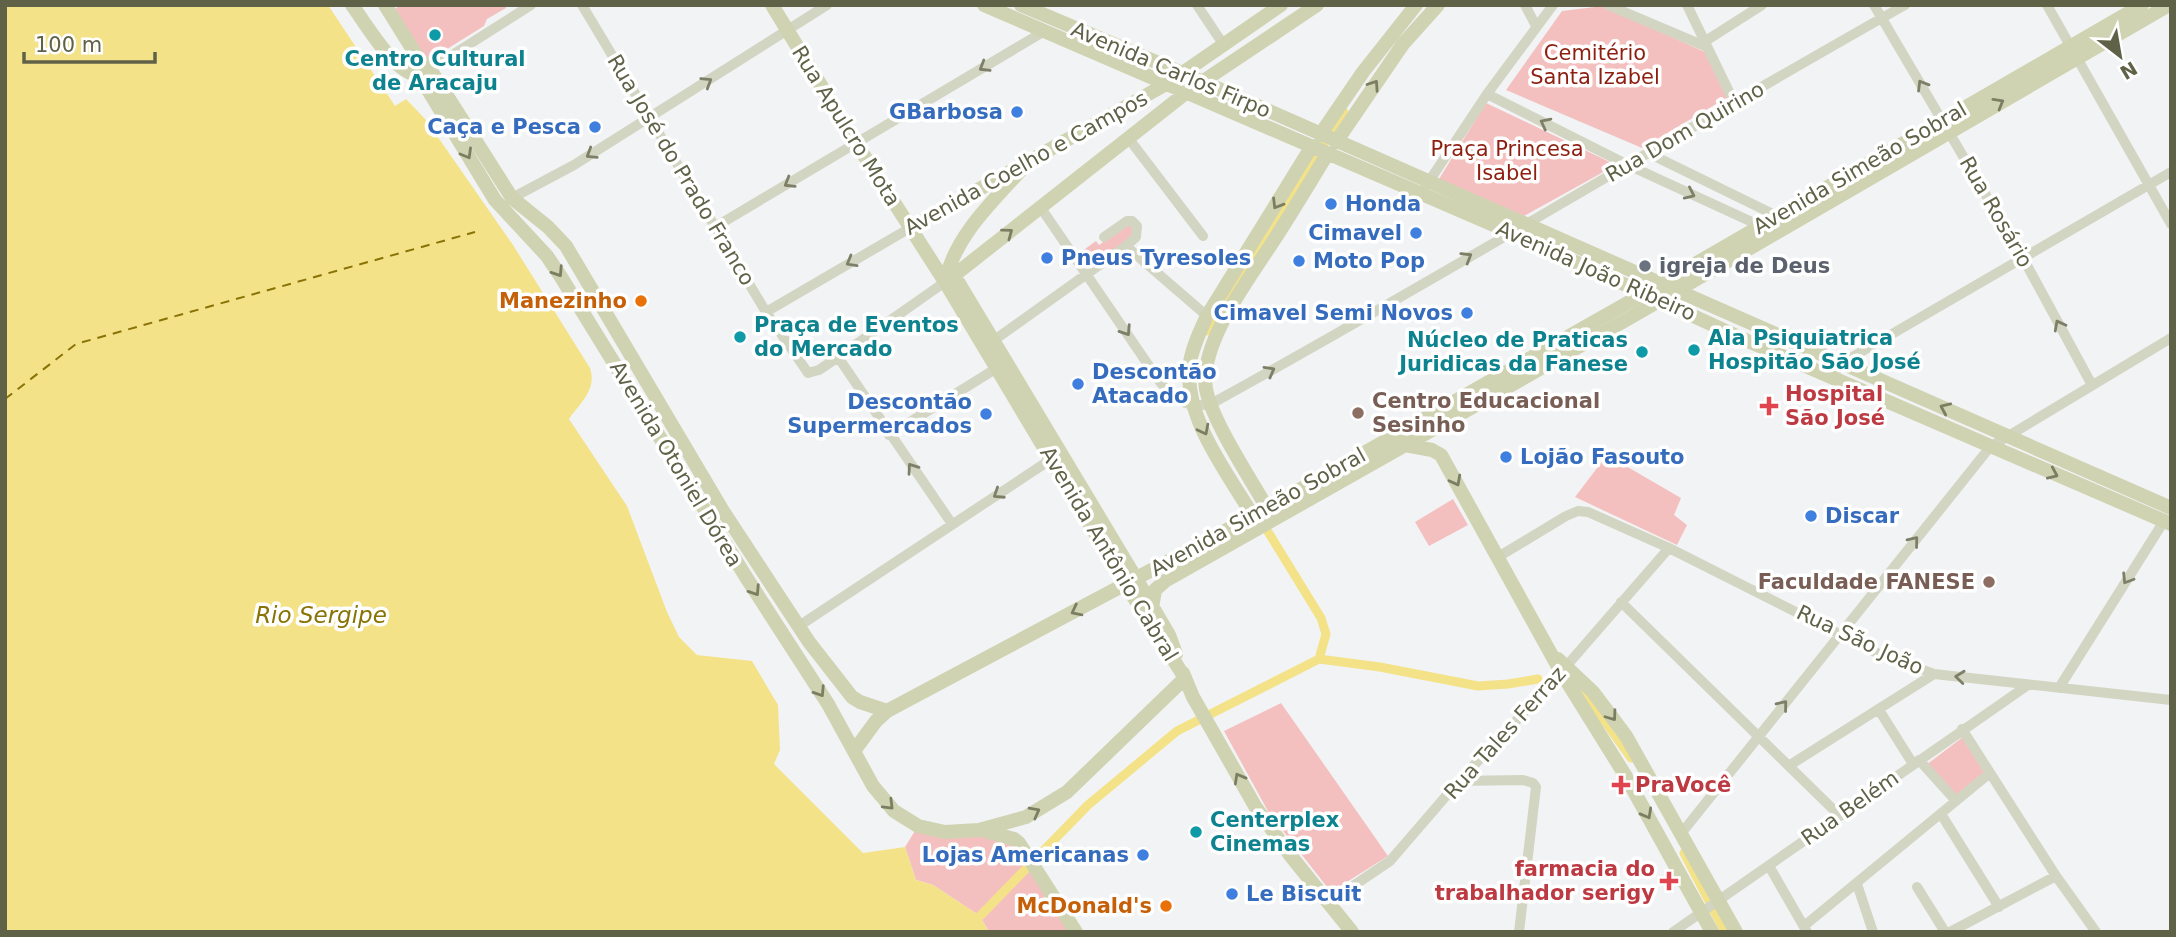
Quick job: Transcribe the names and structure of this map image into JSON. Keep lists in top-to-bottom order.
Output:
{
  "streets": {
    "main road": [
      "Avenida Carlos Firpo",
      "Rua Apulcro Mota",
      "Avenida Coelho e Campos",
      "Avenida Simeão Sobral",
      "Avenida João Ribeiro",
      "Avenida Otoniel Dórea",
      "Avenida Antônio Cabral"
    ],
    "street": [
      "Rua Dom Quirino",
      "Rua José do Prado Franco",
      "Rua Rosário",
      "Rua São João",
      "Rua Tales Ferraz",
      "Rua Belém"
    ]
  },
  "crossings": [
    ["Avenida Carlos Firpo", "Avenida Coelho e Campos"],
    ["Avenida Carlos Firpo", "Avenida João Ribeiro"],
    ["Rua Apulcro Mota", "Avenida Coelho e Campos"],
    ["Rua Apulcro Mota", "Avenida Antônio Cabral"],
    ["Rua Dom Quirino", "Rua Rosário"],
    ["Rua Dom Quirino", "Avenida João Ribeiro"],
    ["Avenida Coelho e Campos", "Rua José do Prado Franco"],
    ["Avenida Coelho e Campos", "Avenida Antônio Cabral"],
    ["Avenida Simeão Sobral", "Rua Rosário"],
    ["Avenida Simeão Sobral", "Avenida João Ribeiro"],
    ["Avenida Simeão Sobral", "Avenida Otoniel Dórea"],
    ["Avenida Simeão Sobral", "Avenida Antônio Cabral"],
    ["Rua São João", "Rua Tales Ferraz"],
    ["Rua São João", "Rua Belém"]
  ],
  "one_way": ["Rua Dom Quirino", "Rua Rosário"],
  "water": ["Rio Sergipe"],
  "parks": ["Cemitério Santa Izabel", "Praça Princesa Isabel"],
  "places": {
    "other": [
      "Centro Cultural de Aracaju",
      "GBarbosa",
      "Caça e Pesca",
      "Honda",
      "Cimavel",
      "Pneus Tyresoles",
      "Moto Pop",
      "igreja de Deus",
      "Manezinho",
      "Cimavel Semi Novos",
      "Praça de Eventos do Mercado",
      "Ala Psiquiatrica Hospitão São José",
      "Núcleo de Praticas Juridicas da Fanese",
      "Descontão Atacado",
      "Centro Educacional Sesinho",
      "Descontão Supermercados",
      "Lojão Fasouto",
      "Discar",
      "Faculdade FANESE",
      "Centerplex Cinemas",
      "Lojas Americanas",
      "Le Biscuit",
      "McDonald's"
    ],
    "health": ["Hospital São José", "PraVocê", "farmacia do trabalhador serigy"]
  },
  "scale_bar": "100 m",
  "north": "bottom right"
}
